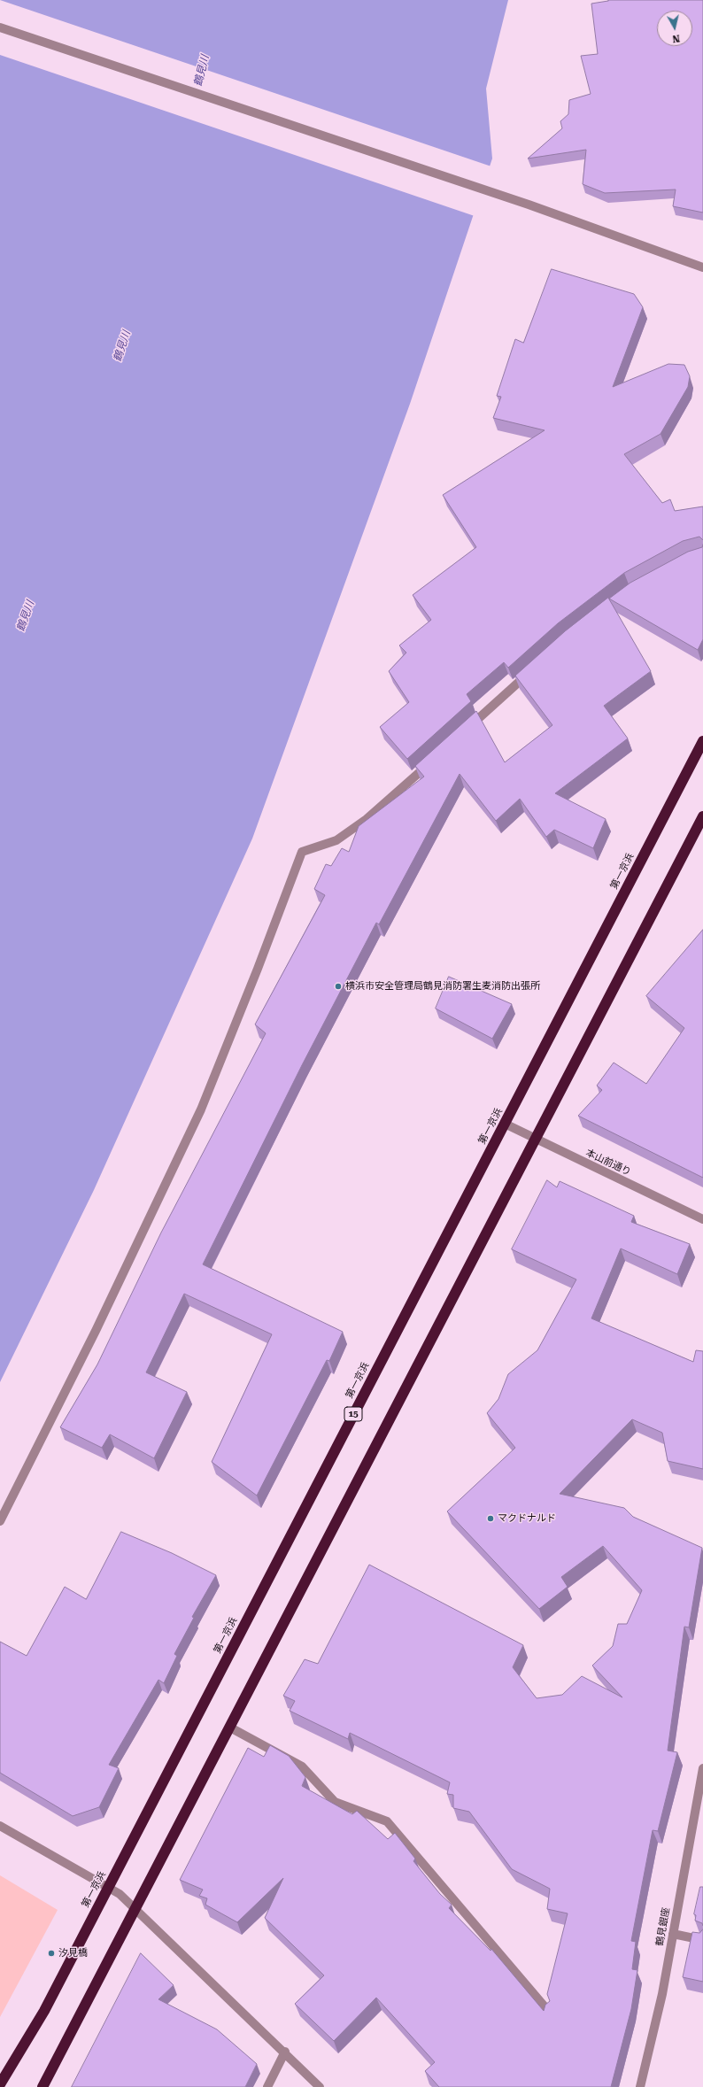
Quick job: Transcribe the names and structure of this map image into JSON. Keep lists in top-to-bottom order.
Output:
{
  "streets": {
    "highway": ["第一京浜", "15"],
    "street": ["本山前通り", "鶴見銀座"]
  },
  "crossings": [
    ["第一京浜", "本山前通り"]
  ],
  "water": ["鶴見川"],
  "places": ["横浜市安全管理局鶴見消防署生麦消防出張所", "マクドナルド", "汐見橋"],
  "north": "bottom"
}
